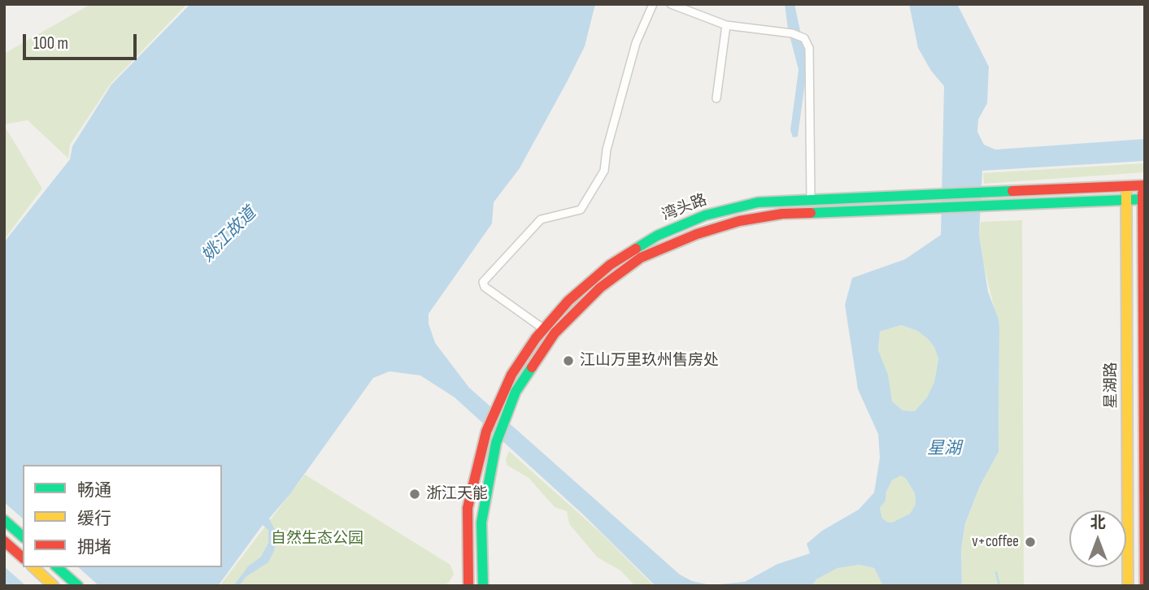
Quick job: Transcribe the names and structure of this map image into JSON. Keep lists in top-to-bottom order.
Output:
{
  "streets": {
    "main road": ["湾头路", "星湖路"]
  },
  "crossings": [
    ["湾头路", "星湖路"]
  ],
  "water": ["姚江故道", "星湖"],
  "parks": ["自然生态公园"],
  "places": ["江山万里玖州售房处", "浙江天能", "v+coffee"],
  "legend": ["畅通", "缓行", "拥堵"],
  "scale_bar": "100 m",
  "north": "top"
}
